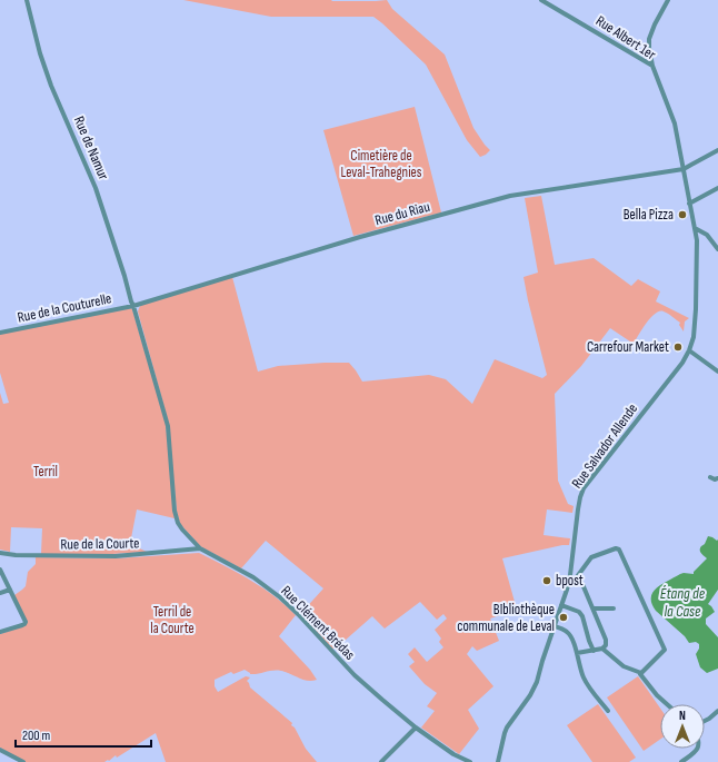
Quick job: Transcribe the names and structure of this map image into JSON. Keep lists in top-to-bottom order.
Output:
{
  "streets": {
    "street": [
      "Rue Albert 1er",
      "Rue de Namur",
      "Rue du Riau",
      "Rue de la Couturelle",
      "Rue Salvador Allende",
      "Rue de la Courte",
      "Rue Clément Brédas"
    ]
  },
  "crossings": [
    ["Rue Albert 1er", "Rue du Riau"],
    ["Rue Albert 1er", "Rue Salvador Allende"],
    ["Rue de Namur", "Rue du Riau"],
    ["Rue de Namur", "Rue de la Couturelle"],
    ["Rue de Namur", "Rue Clément Brédas"],
    ["Rue du Riau", "Rue de la Couturelle"],
    ["Rue du Riau", "Rue Salvador Allende"],
    ["Rue du Riau", "Rue Clément Brédas"],
    ["Rue de la Couturelle", "Rue Clément Brédas"],
    ["Rue de la Courte", "Rue Clément Brédas"]
  ],
  "water": ["Étang de la Case"],
  "parks": ["Cimetière de Leval-Trahegnies", "Terril", "Terril de la Courte"],
  "places": [
    "Bella Pizza",
    "Carrefour Market",
    "bpost",
    "BIbliothèque communale de Leval"
  ],
  "scale_bar": "200 m",
  "north": "top"
}
